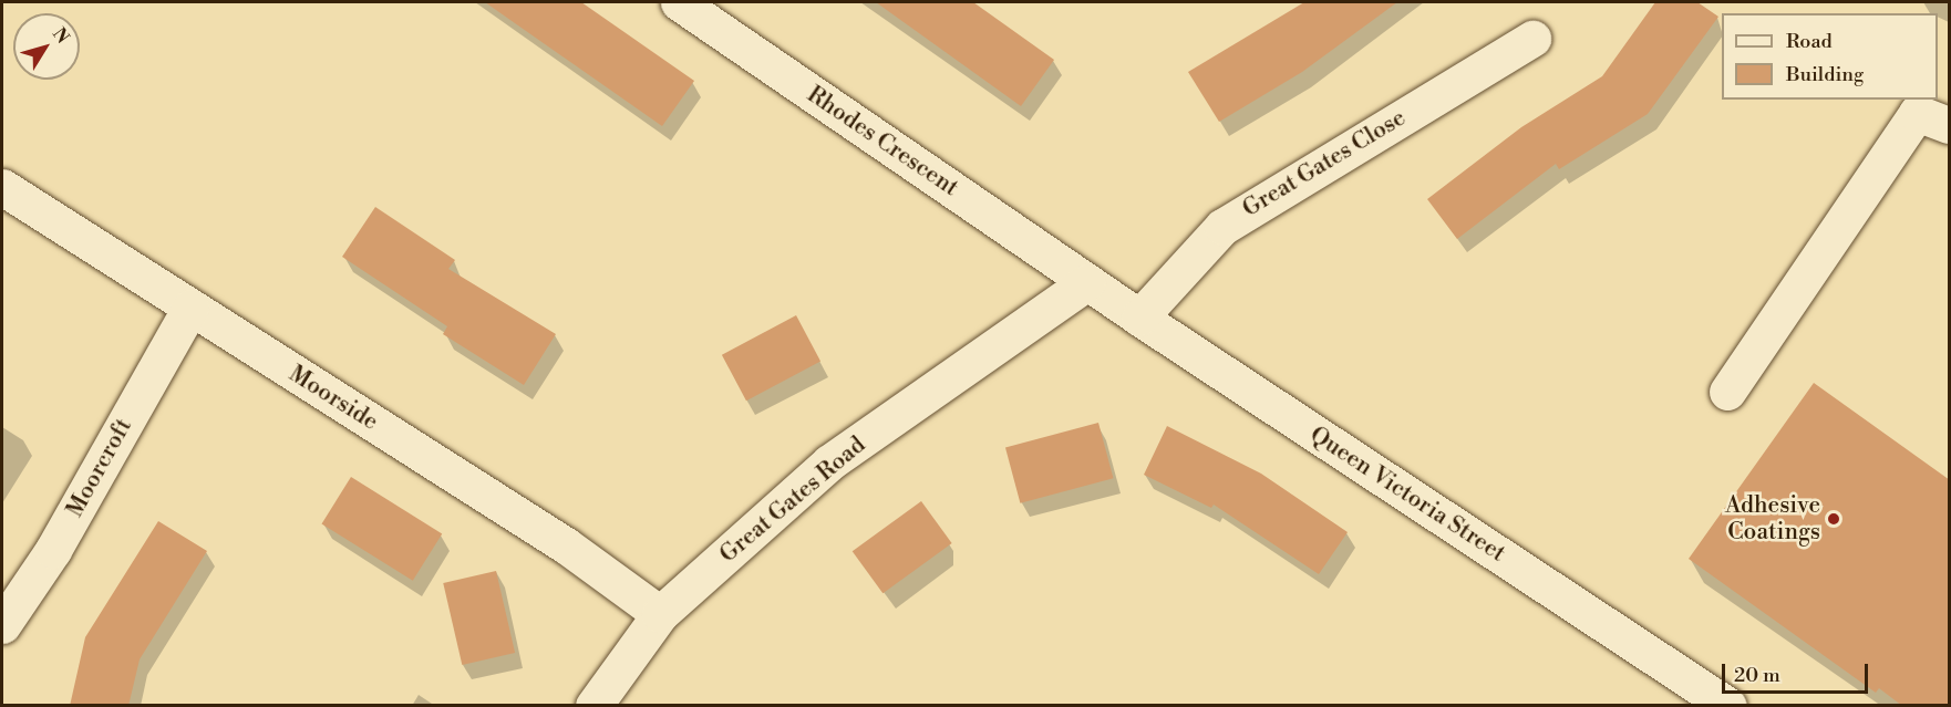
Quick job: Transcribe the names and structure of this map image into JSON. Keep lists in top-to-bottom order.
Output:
{
  "streets": {
    "street": [
      "Rhodes Crescent",
      "Great Gates Close",
      "Moorside",
      "Moorcroft",
      "Queen Victoria Street",
      "Great Gates Road"
    ]
  },
  "crossings": [
    ["Rhodes Crescent", "Queen Victoria Street"],
    ["Rhodes Crescent", "Great Gates Road"],
    ["Great Gates Close", "Queen Victoria Street"],
    ["Moorside", "Moorcroft"],
    ["Moorside", "Great Gates Road"],
    ["Queen Victoria Street", "Great Gates Road"]
  ],
  "places": ["Adhesive Coatings"],
  "legend": ["Road", "Building"],
  "scale_bar": "20 m",
  "north": "top right"
}
